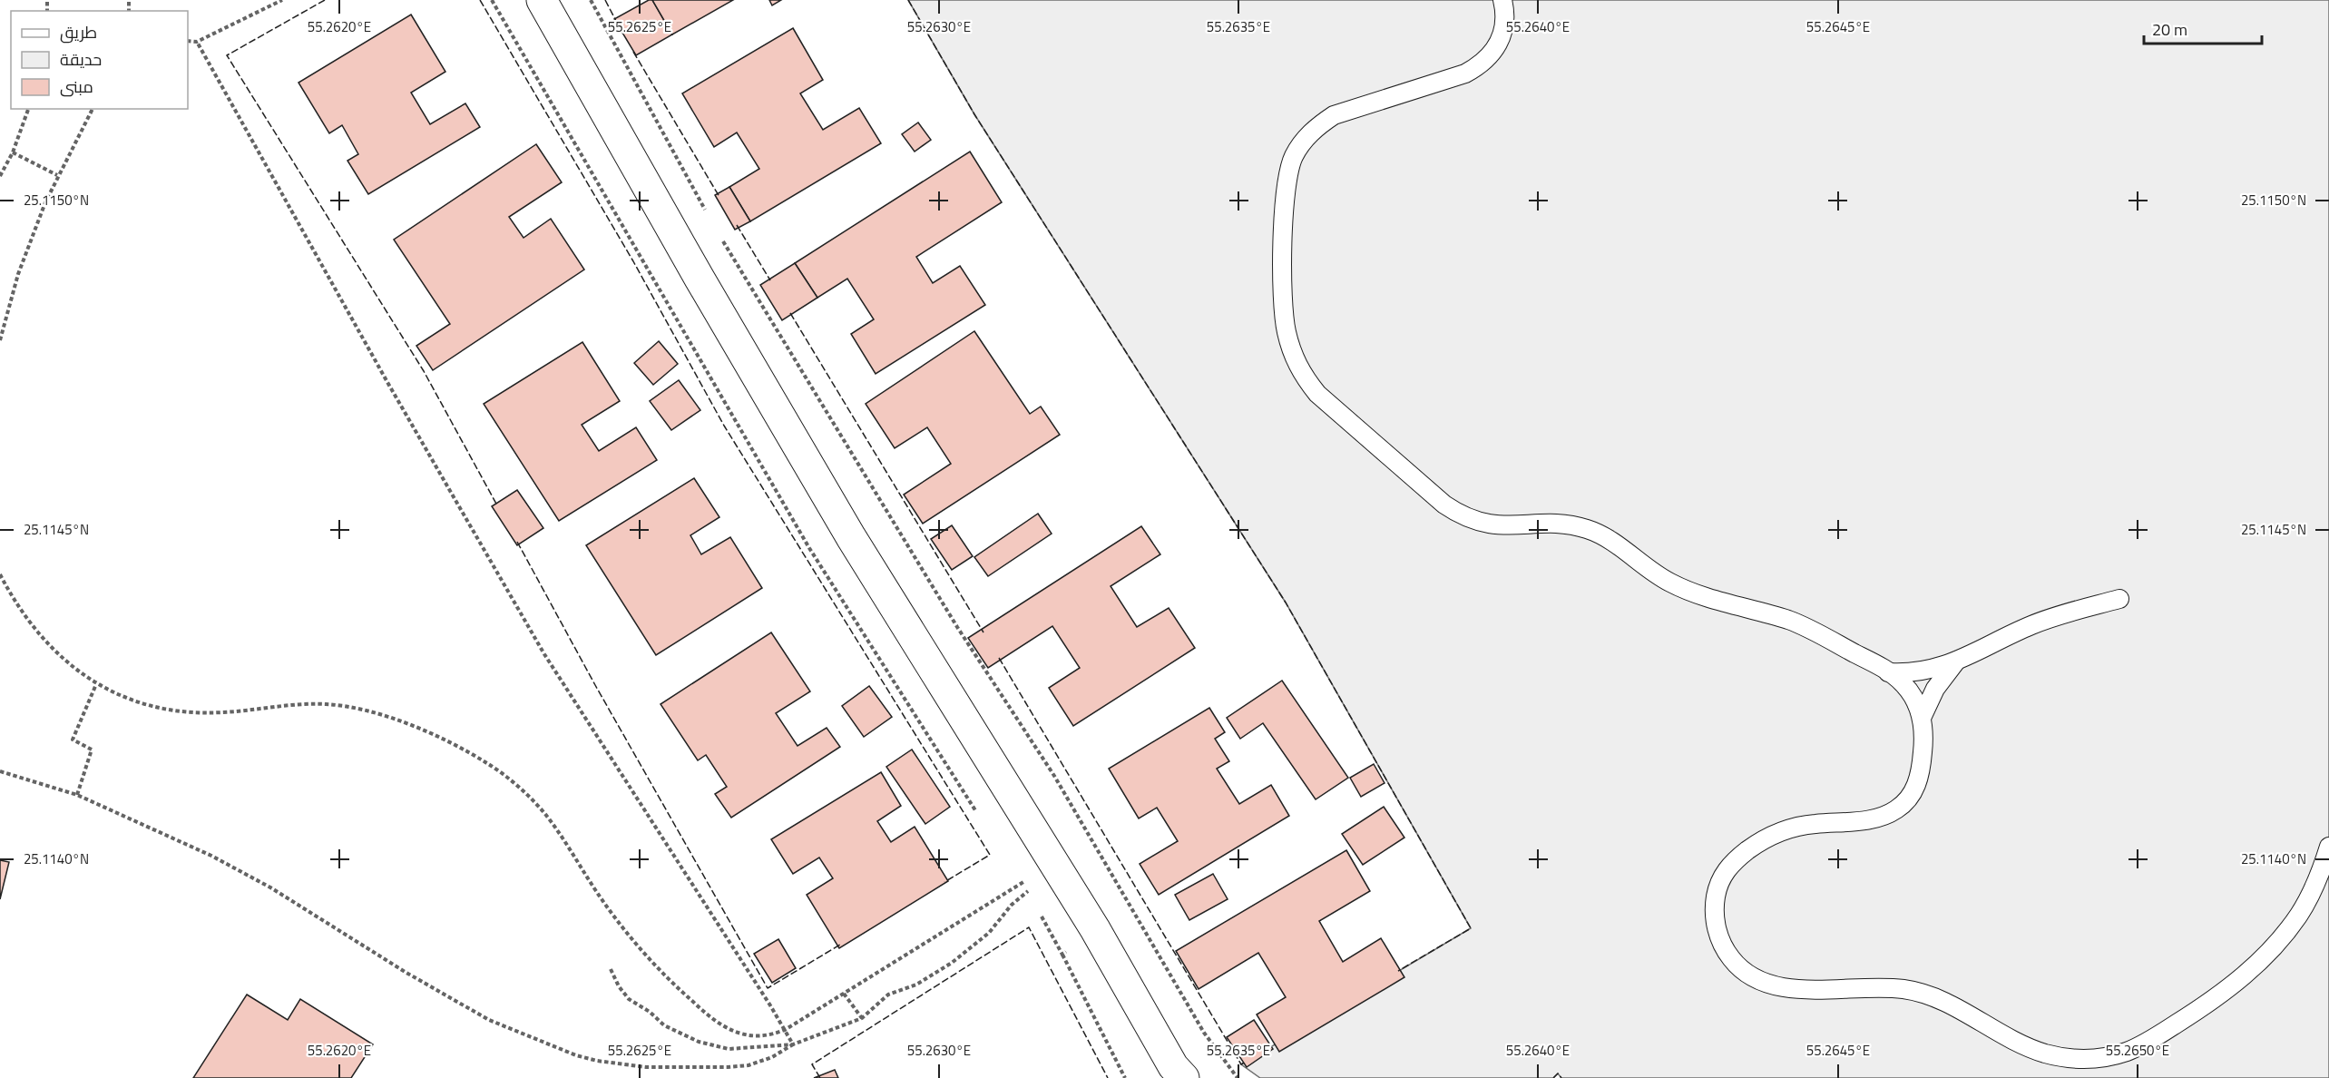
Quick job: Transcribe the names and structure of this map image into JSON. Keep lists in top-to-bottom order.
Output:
{
  "legend": ["طريق", "حديقة", "مبنى"],
  "scale_bar": "20 m",
  "coordinates": [
    "55.2620°E",
    "55.2625°E",
    "55.2630°E",
    "55.2635°E",
    "55.2640°E",
    "55.2645°E",
    "25.1150°N",
    "25.1145°N",
    "25.1140°N",
    "55.2650°E"
  ]
}
